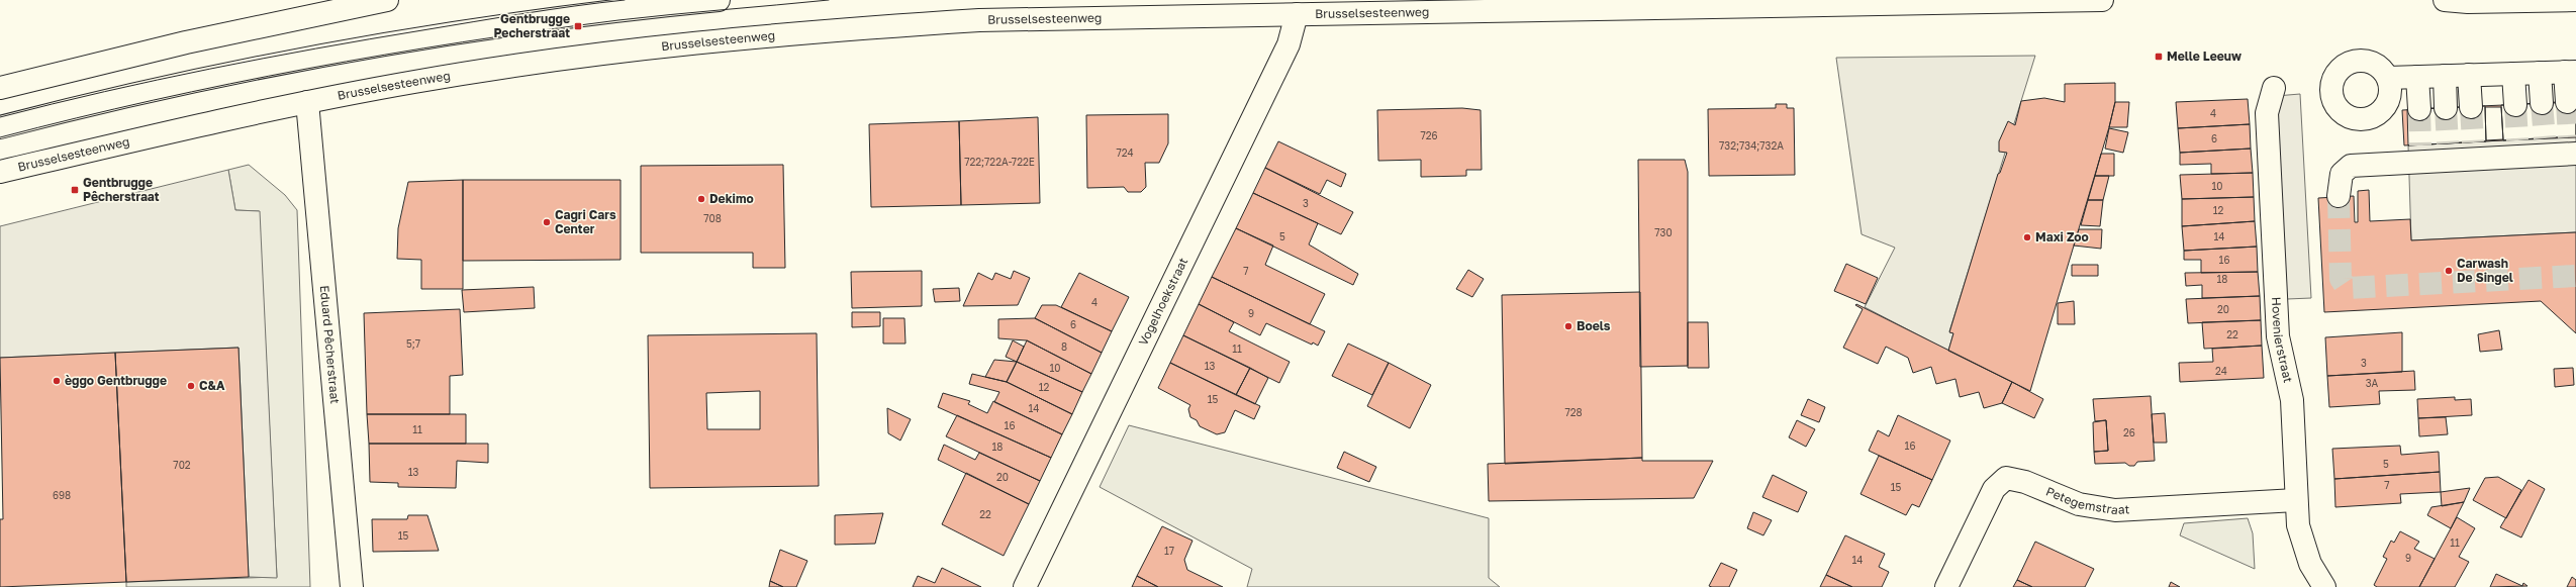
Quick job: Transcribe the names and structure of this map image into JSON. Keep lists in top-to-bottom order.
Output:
{
  "streets": {
    "main road": [
      "Brusselsesteenweg",
      "Vogelhoekstraat",
      "Hovenierstraat",
      "Eduard Pêcherstraat",
      "Petegemstraat"
    ]
  },
  "crossings": [
    ["Brusselsesteenweg", "Vogelhoekstraat"],
    ["Brusselsesteenweg", "Eduard Pêcherstraat"],
    ["Hovenierstraat", "Petegemstraat"]
  ],
  "places": {
    "transit": ["Gentbrugge Pecherstraat", "Melle Leeuw", "Gentbrugge Pêcherstraat"],
    "other": [
      "Dekimo",
      "Cagri Cars Center",
      "Maxi Zoo",
      "Carwash De Singel",
      "Boels",
      "èggo Gentbrugge",
      "C&A"
    ]
  },
  "house_numbers": [
    "4",
    "726",
    "6",
    "732;734;732A",
    "724",
    "722;722A-722E",
    "10",
    "3",
    "12",
    "708",
    "730",
    "5",
    "14",
    "16",
    "7",
    "18",
    "4",
    "20",
    "9",
    "6",
    "22",
    "5;7",
    "8",
    "11",
    "3",
    "13",
    "10",
    "24",
    "3A",
    "12",
    "15",
    "14",
    "728",
    "16",
    "11",
    "26",
    "16",
    "18",
    "5",
    "702",
    "13",
    "20",
    "7",
    "15",
    "698",
    "22",
    "15",
    "11",
    "17",
    "9",
    "14"
  ]
}
